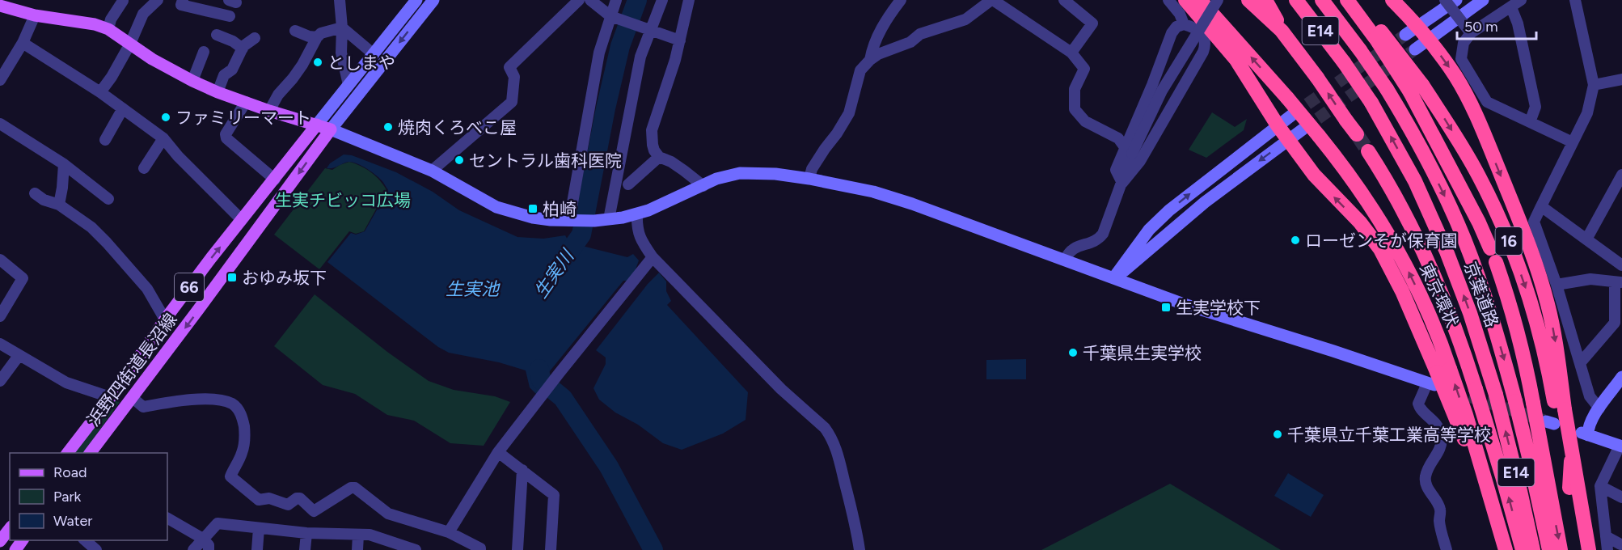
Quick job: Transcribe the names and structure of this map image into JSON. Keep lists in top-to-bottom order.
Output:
{
  "streets": {
    "highway": [
      "E14",
      "16",
      "京葉道路",
      "東京環状"
    ],
    "main road": ["66", "浜野四街道長沼線"]
  },
  "water": ["生実川", "生実池"],
  "parks": ["生実チビッコ広場"],
  "places": {
    "other": [
      "としまや",
      "ファミリーマート",
      "焼肉くろべこ屋",
      "セントラル歯科医院",
      "ローゼンそが保育園",
      "千葉県生実学校",
      "千葉県立千葉工業高等学校"
    ],
    "transit": ["柏崎", "おゆみ坂下", "生実学校下"]
  },
  "legend": ["Road", "Park", "Water"],
  "scale_bar": "50 m"
}
